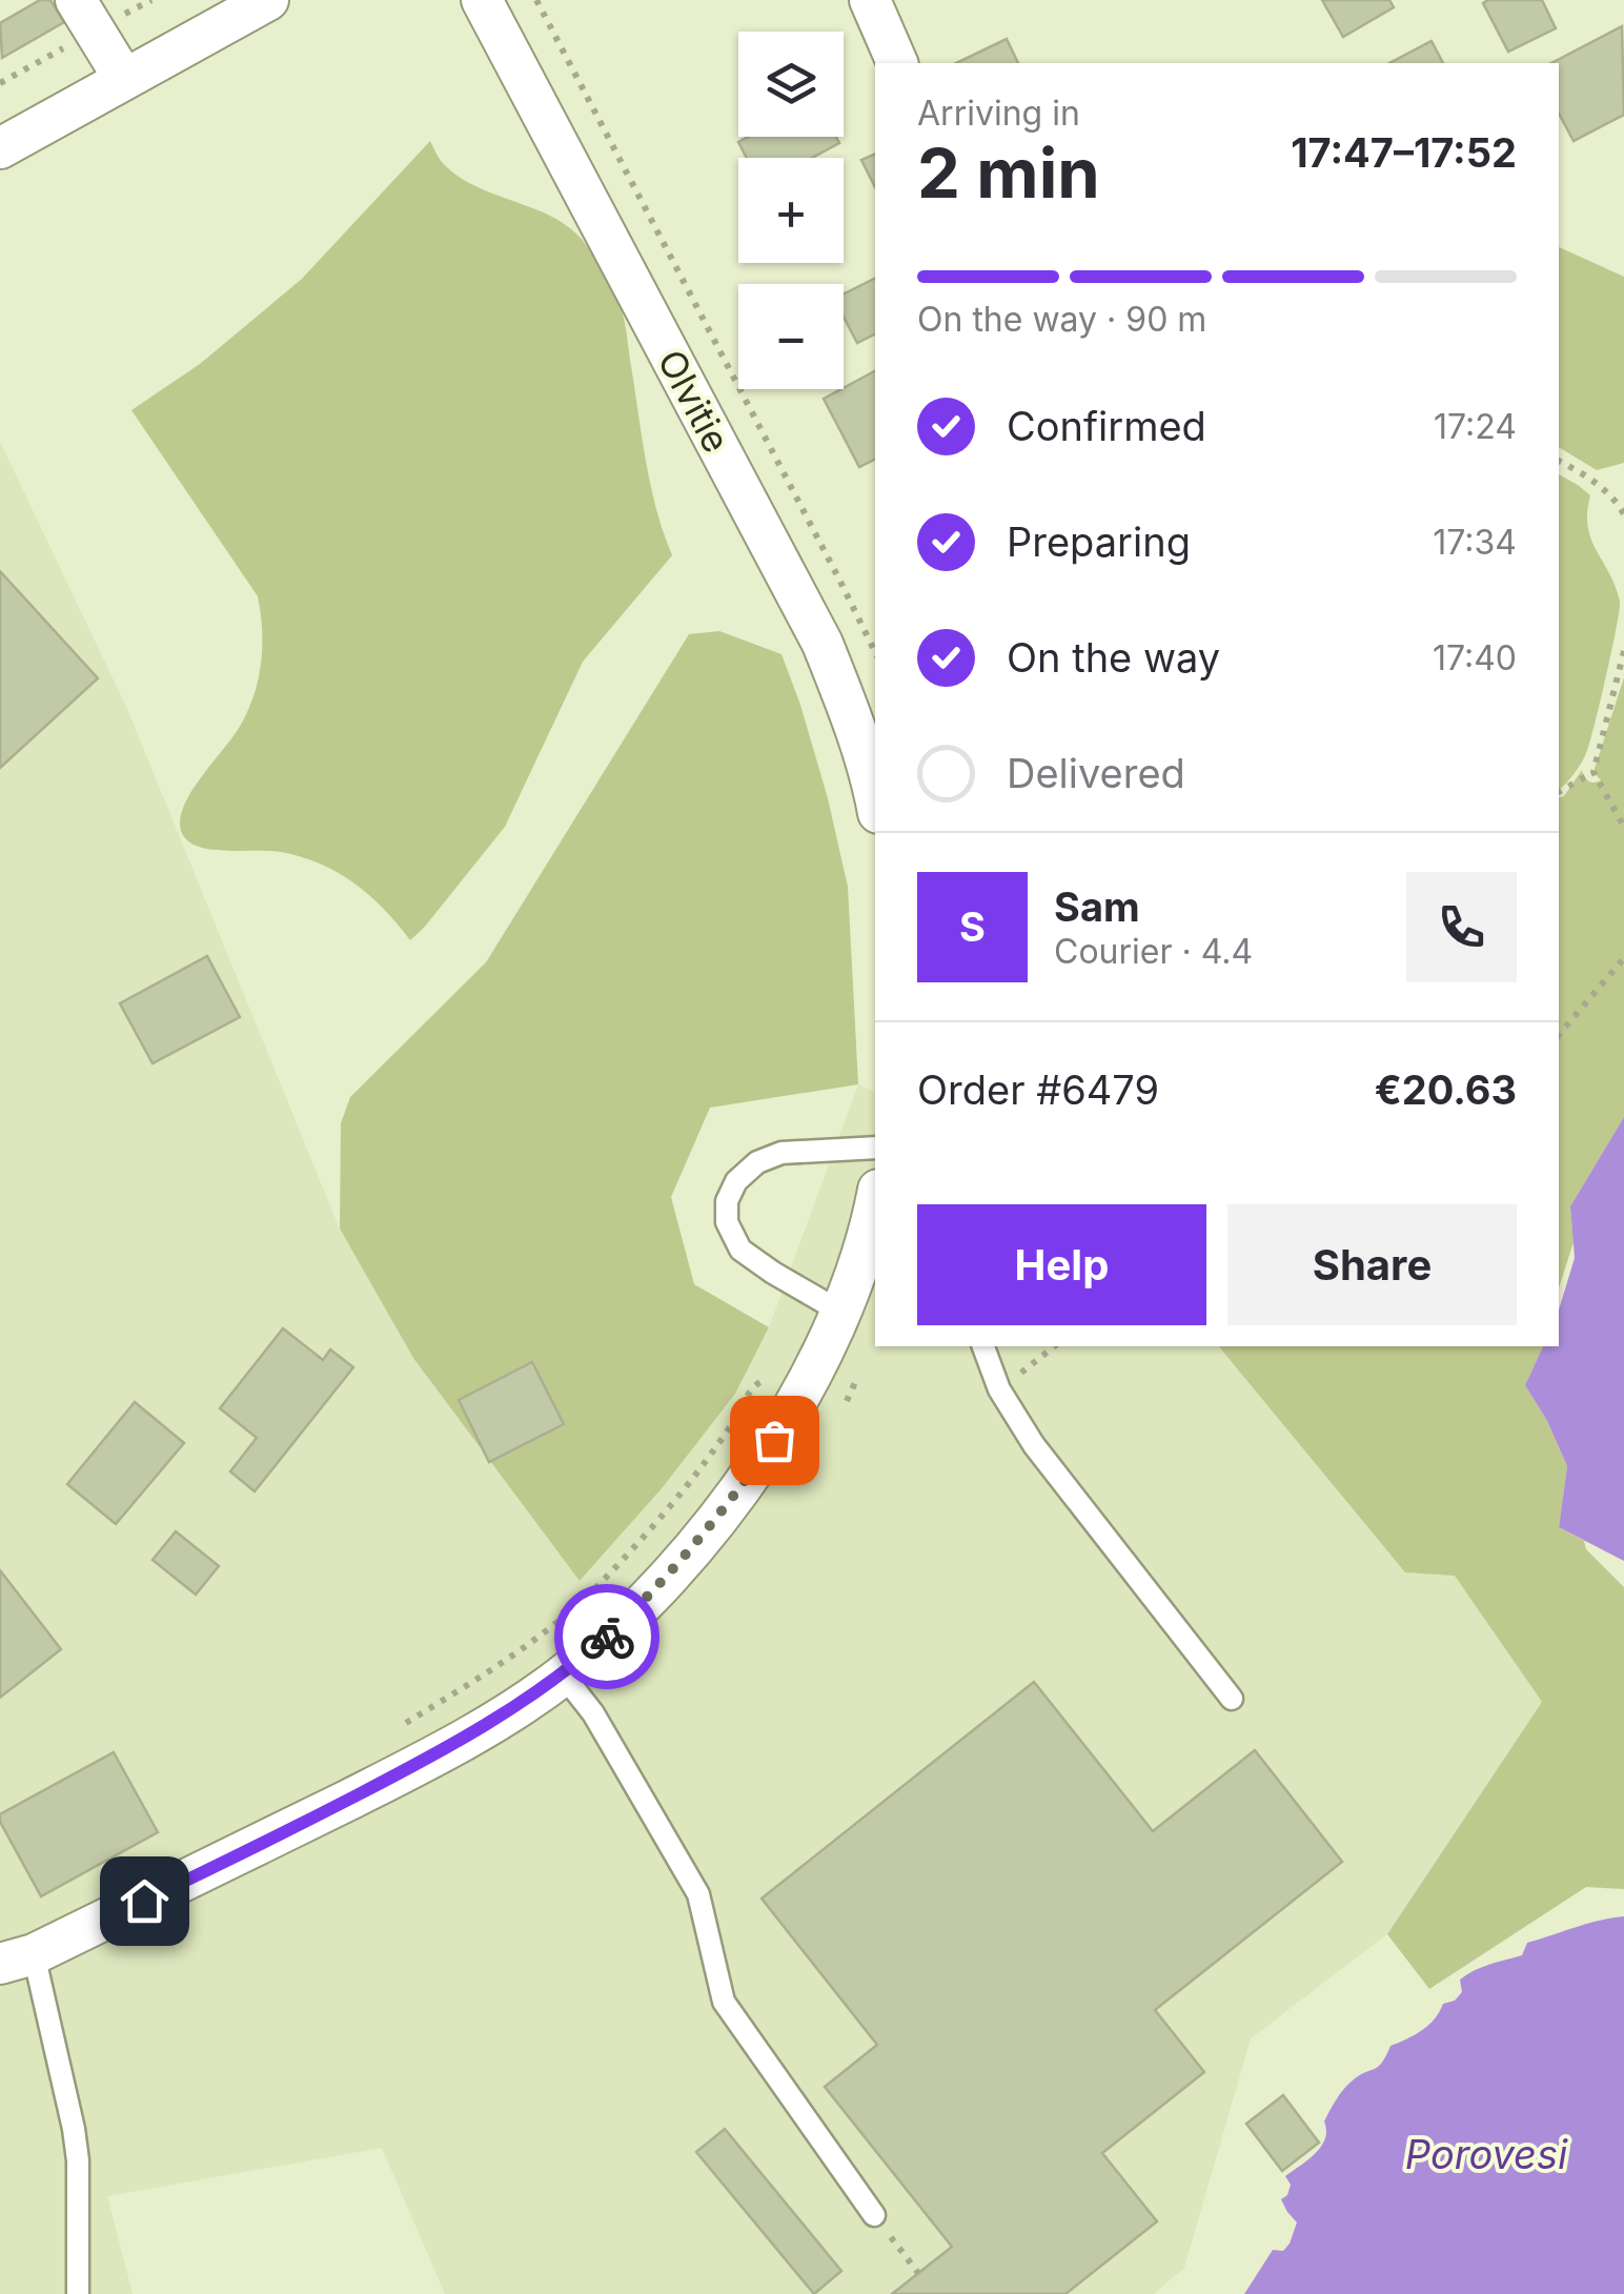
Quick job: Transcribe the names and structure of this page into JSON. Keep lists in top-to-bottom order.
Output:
{
  "streets": {
    "street": ["Olvitie"]
  },
  "water": ["Porovesi"],
  "page": {
    "map_buttons": ["+", "−"],
    "heading": ["2 min", "Arriving in", "17:47–17:52"],
    "panel": [
      "Sam",
      "Courier · 4.4",
      "Order #6479",
      "€20.63"
    ],
    "bar": "On the way · 90 m",
    "list": [
      ["Confirmed", "17:24"],
      ["Preparing", "17:34"],
      ["On the way", "17:40"],
      "Delivered"
    ],
    "round": "S",
    "buttons": ["Help", "Share"]
  }
}
